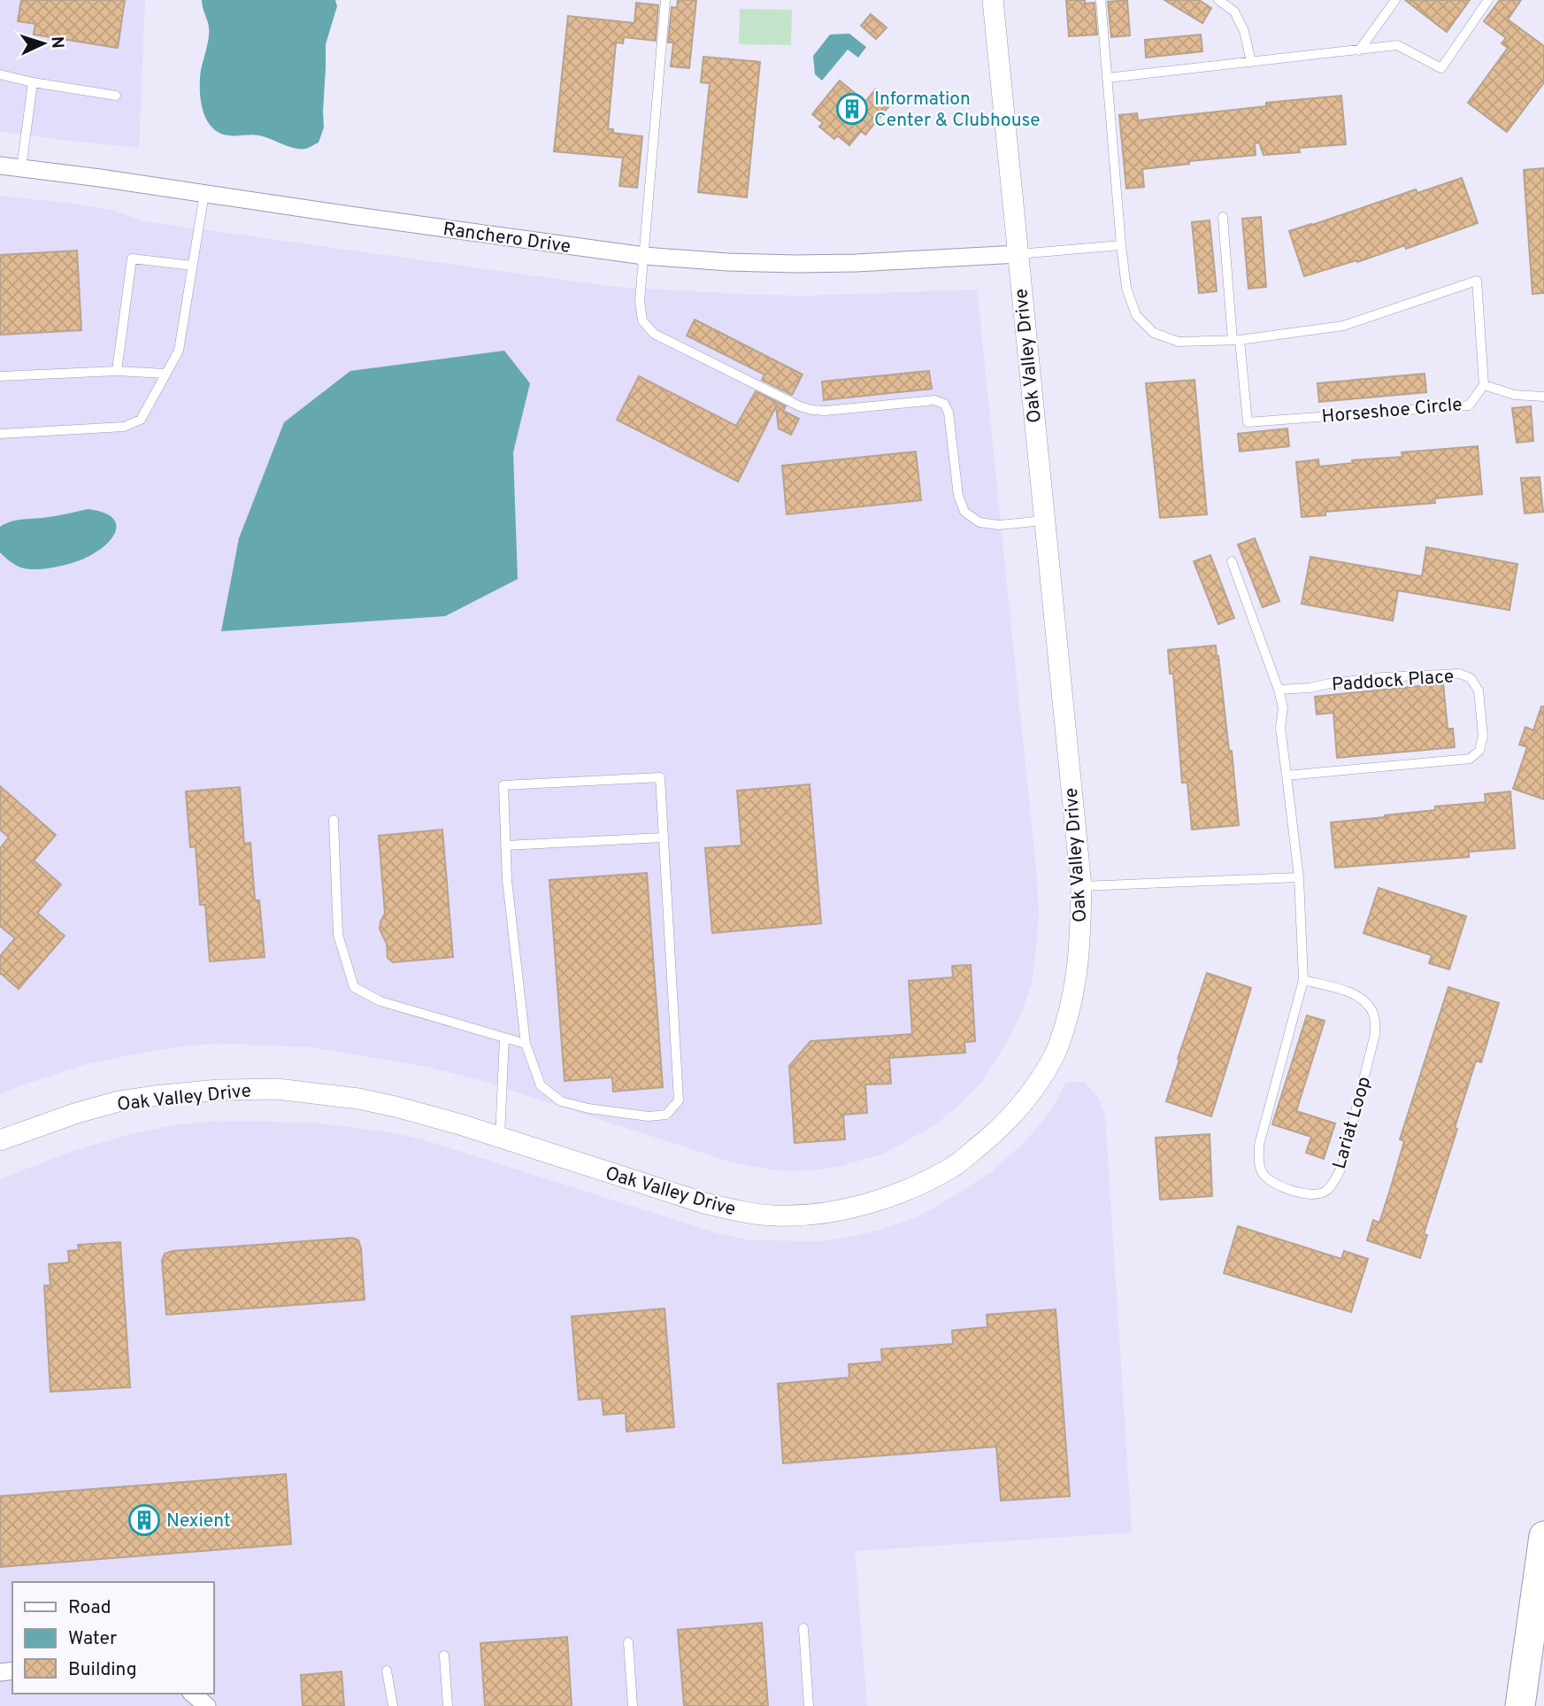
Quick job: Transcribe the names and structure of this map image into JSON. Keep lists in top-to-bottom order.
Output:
{
  "streets": {
    "street": ["Ranchero Drive", "Oak Valley Drive"],
    "lane": ["Horseshoe Circle", "Paddock Place", "Lariat Loop"]
  },
  "crossings": [
    ["Ranchero Drive", "Oak Valley Drive"]
  ],
  "places": {
    "building": ["Information Center & Clubhouse", "Nexient"]
  },
  "legend": ["Road", "Water", "Building"],
  "north": "right"
}
